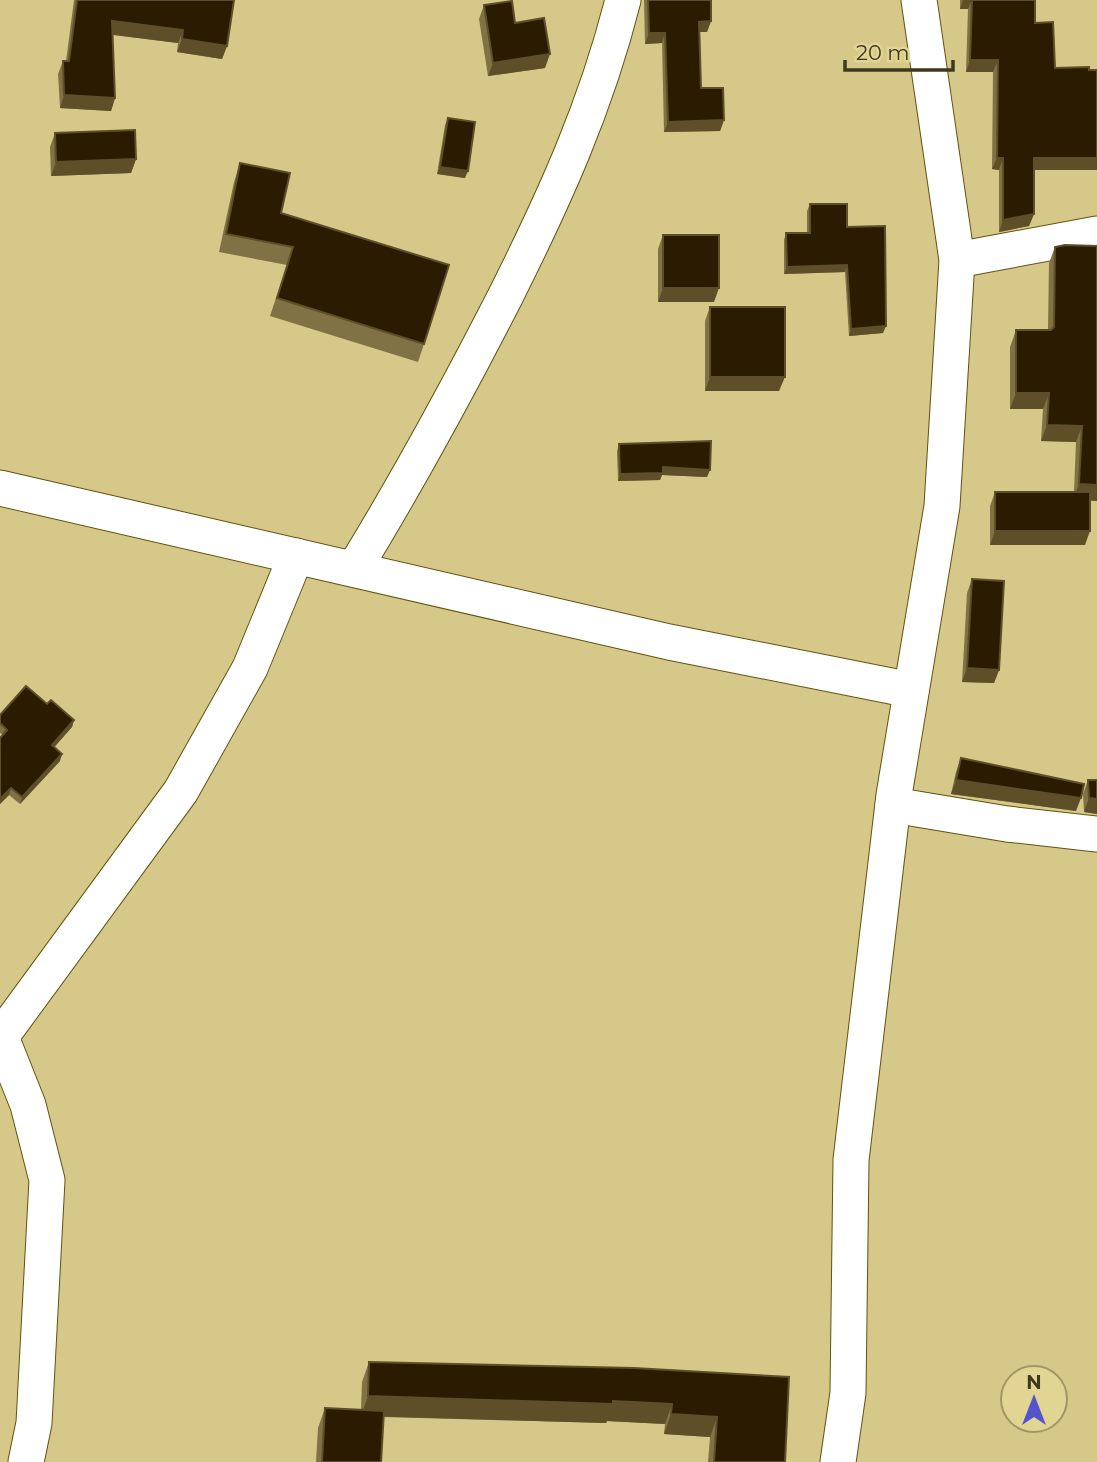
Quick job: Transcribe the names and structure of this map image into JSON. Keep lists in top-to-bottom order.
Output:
{
  "scale_bar": "20 m",
  "north": "top"
}
